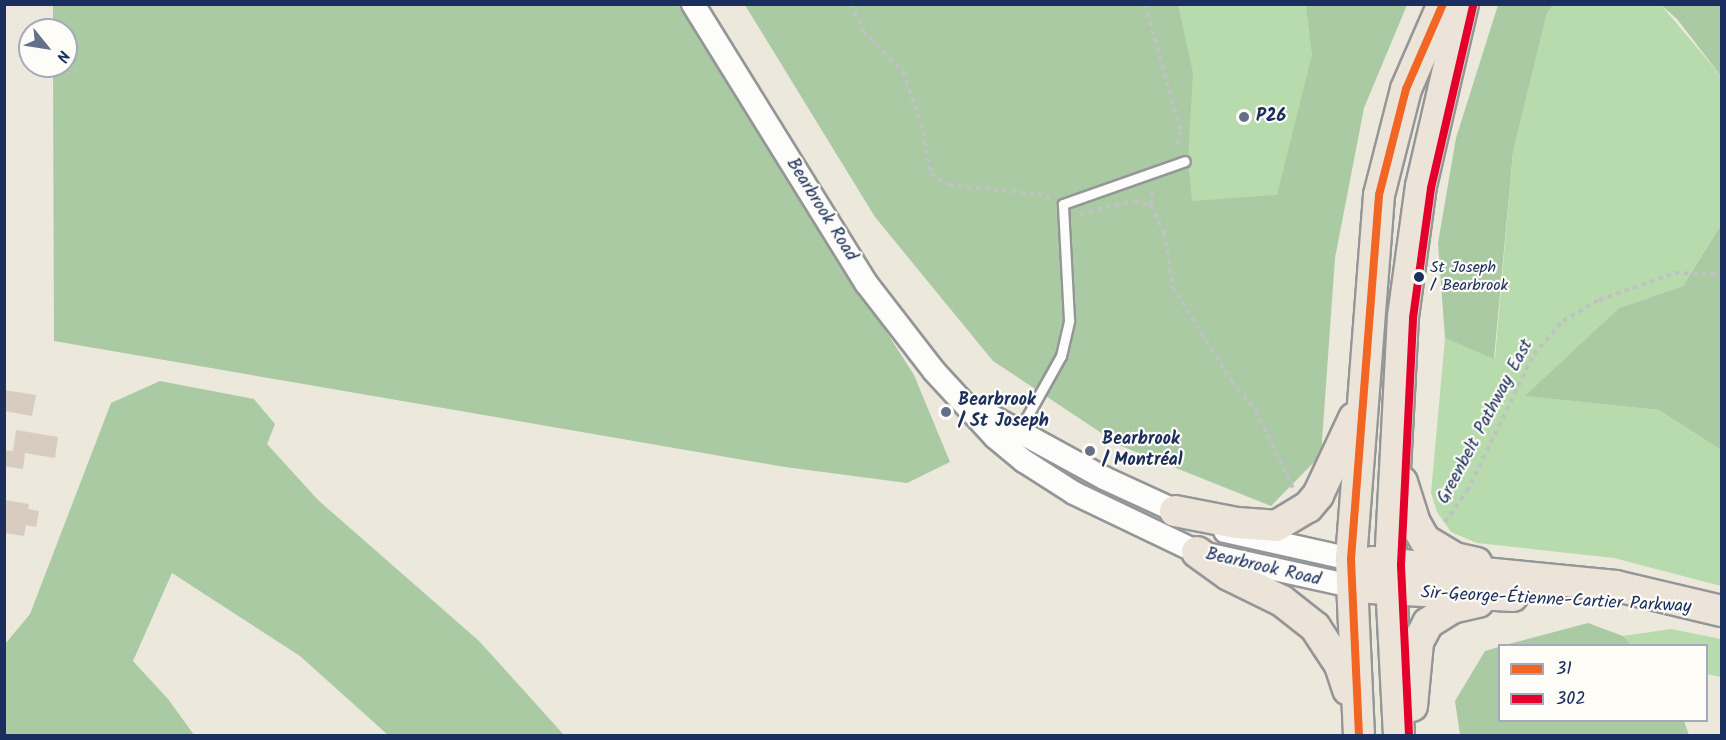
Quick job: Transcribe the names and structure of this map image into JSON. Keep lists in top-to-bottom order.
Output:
{
  "streets": {
    "main road": ["Bearbrook Road", "Sir-George-Étienne-Cartier Parkway"],
    "path": ["Greenbelt Pathway East"]
  },
  "crossings": [
    ["Bearbrook Road", "Sir-George-Étienne-Cartier Parkway"]
  ],
  "places": [
    "P26",
    "St Joseph / Bearbrook",
    "Bearbrook / St Joseph",
    "Bearbrook / Montréal"
  ],
  "lines": ["transit line 31", "transit line 302"],
  "legend": ["31", "302"],
  "north": "bottom right"
}
